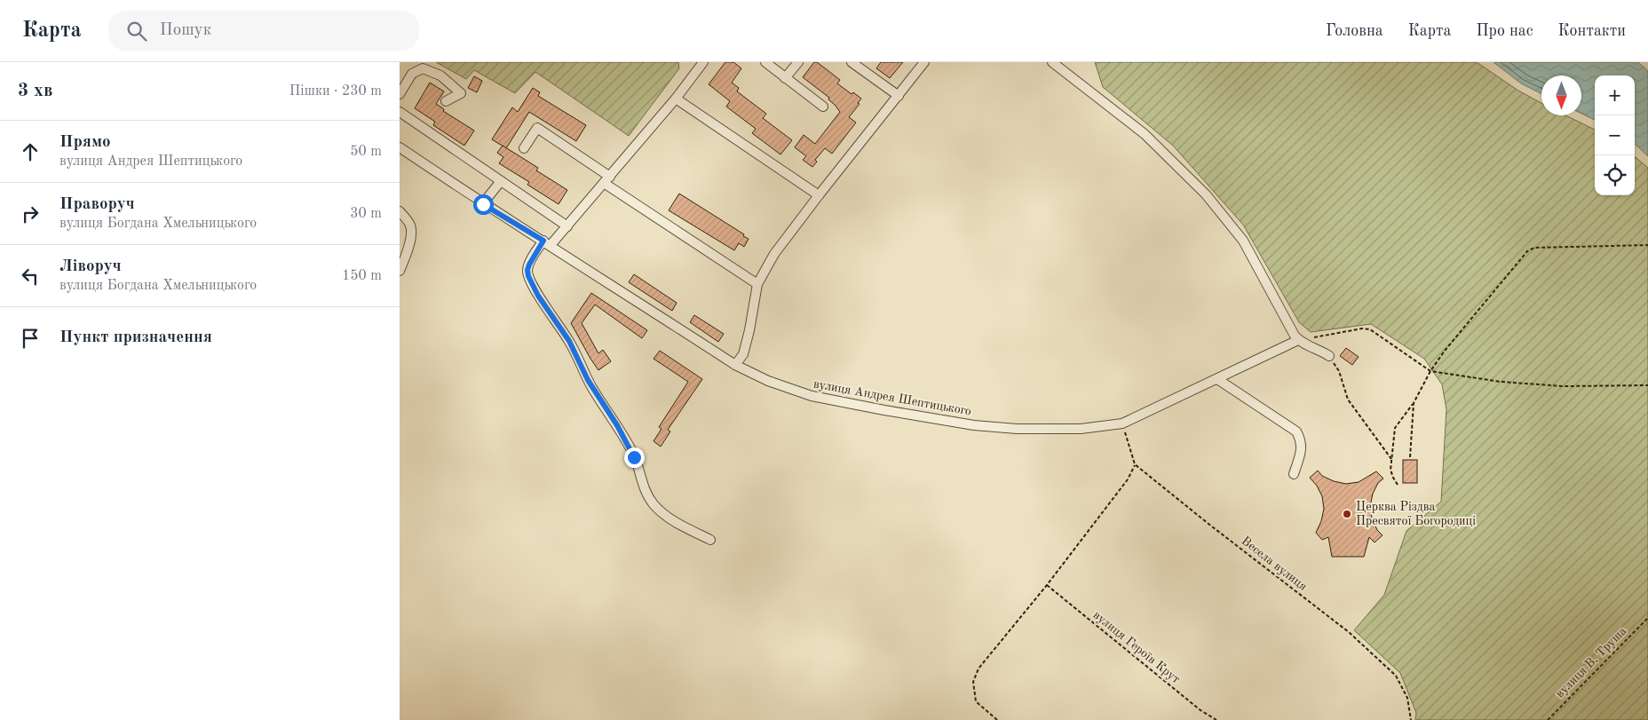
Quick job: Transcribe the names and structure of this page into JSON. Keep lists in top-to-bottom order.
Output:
{
  "streets": {
    "street": ["вулиця Андрея Шептицького"],
    "path": ["Весела вулиця", "вулиця Героїв Крут", "вулиця В. Труша"]
  },
  "places": ["Церква Різдва Пресвятої Богородиці"],
  "north": "bottom",
  "page": {
    "header": "Карта",
    "search": "Пошук",
    "nav": [
      "Головна",
      "Карта",
      "Про нас",
      "Контакти"
    ],
    "heading": ["3 хв", "Пішки · 230 m"],
    "map_buttons": ["+", "−"],
    "list": [
      ["Прямо", "вулиця Андрея Шептицького", "50 m"],
      ["Праворуч", "вулиця Богдана Хмельницького", "30 m"],
      ["Ліворуч", "вулиця Богдана Хмельницького", "150 m"],
      "Пункт призначення"
    ]
  }
}
